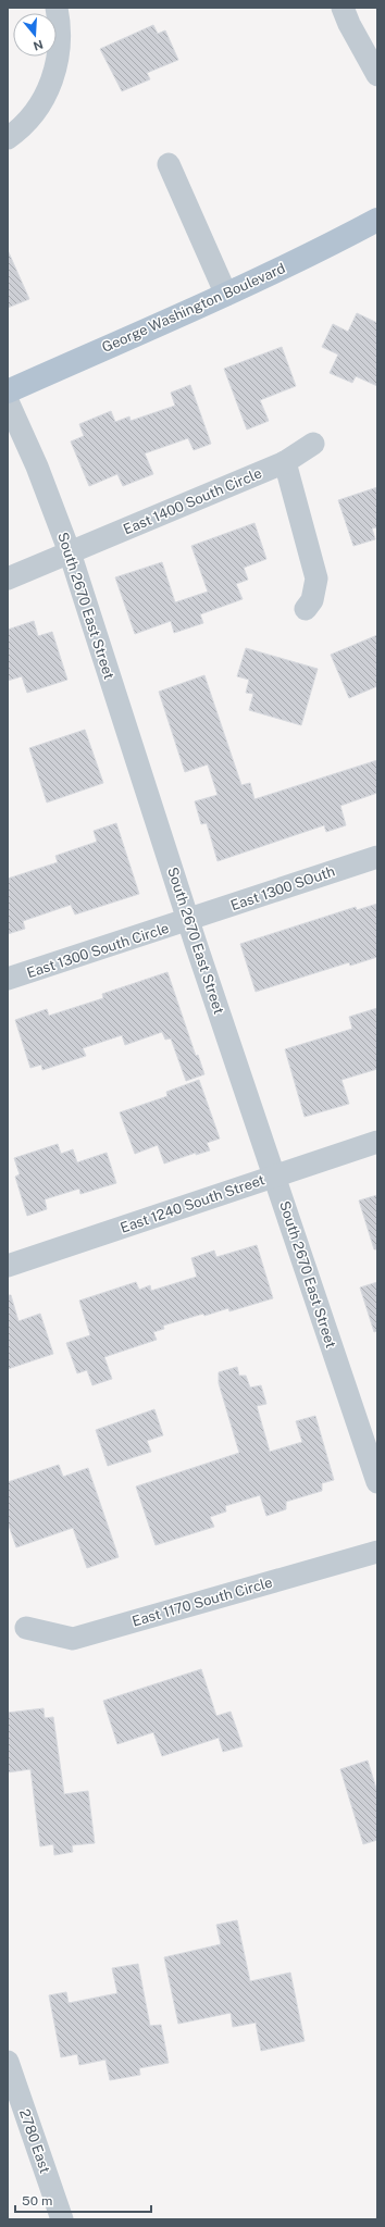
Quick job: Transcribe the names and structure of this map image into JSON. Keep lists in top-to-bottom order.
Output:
{
  "streets": {
    "main road": ["George Washington Boulevard"],
    "street": [
      "East 1400 South Circle",
      "South 2670 East Street",
      "East 1300 SOuth",
      "East 1300 South Circle",
      "East 1240 South Street",
      "East 1170 South Circle",
      "2780 East"
    ]
  },
  "crossings": [
    ["East 1400 South Circle", "South 2670 East Street"],
    ["South 2670 East Street", "East 1300 SOuth"],
    ["South 2670 East Street", "East 1300 South Circle"],
    ["South 2670 East Street", "East 1240 South Street"],
    ["East 1300 SOuth", "East 1300 South Circle"]
  ],
  "scale_bar": "50 m",
  "north": "bottom"
}
